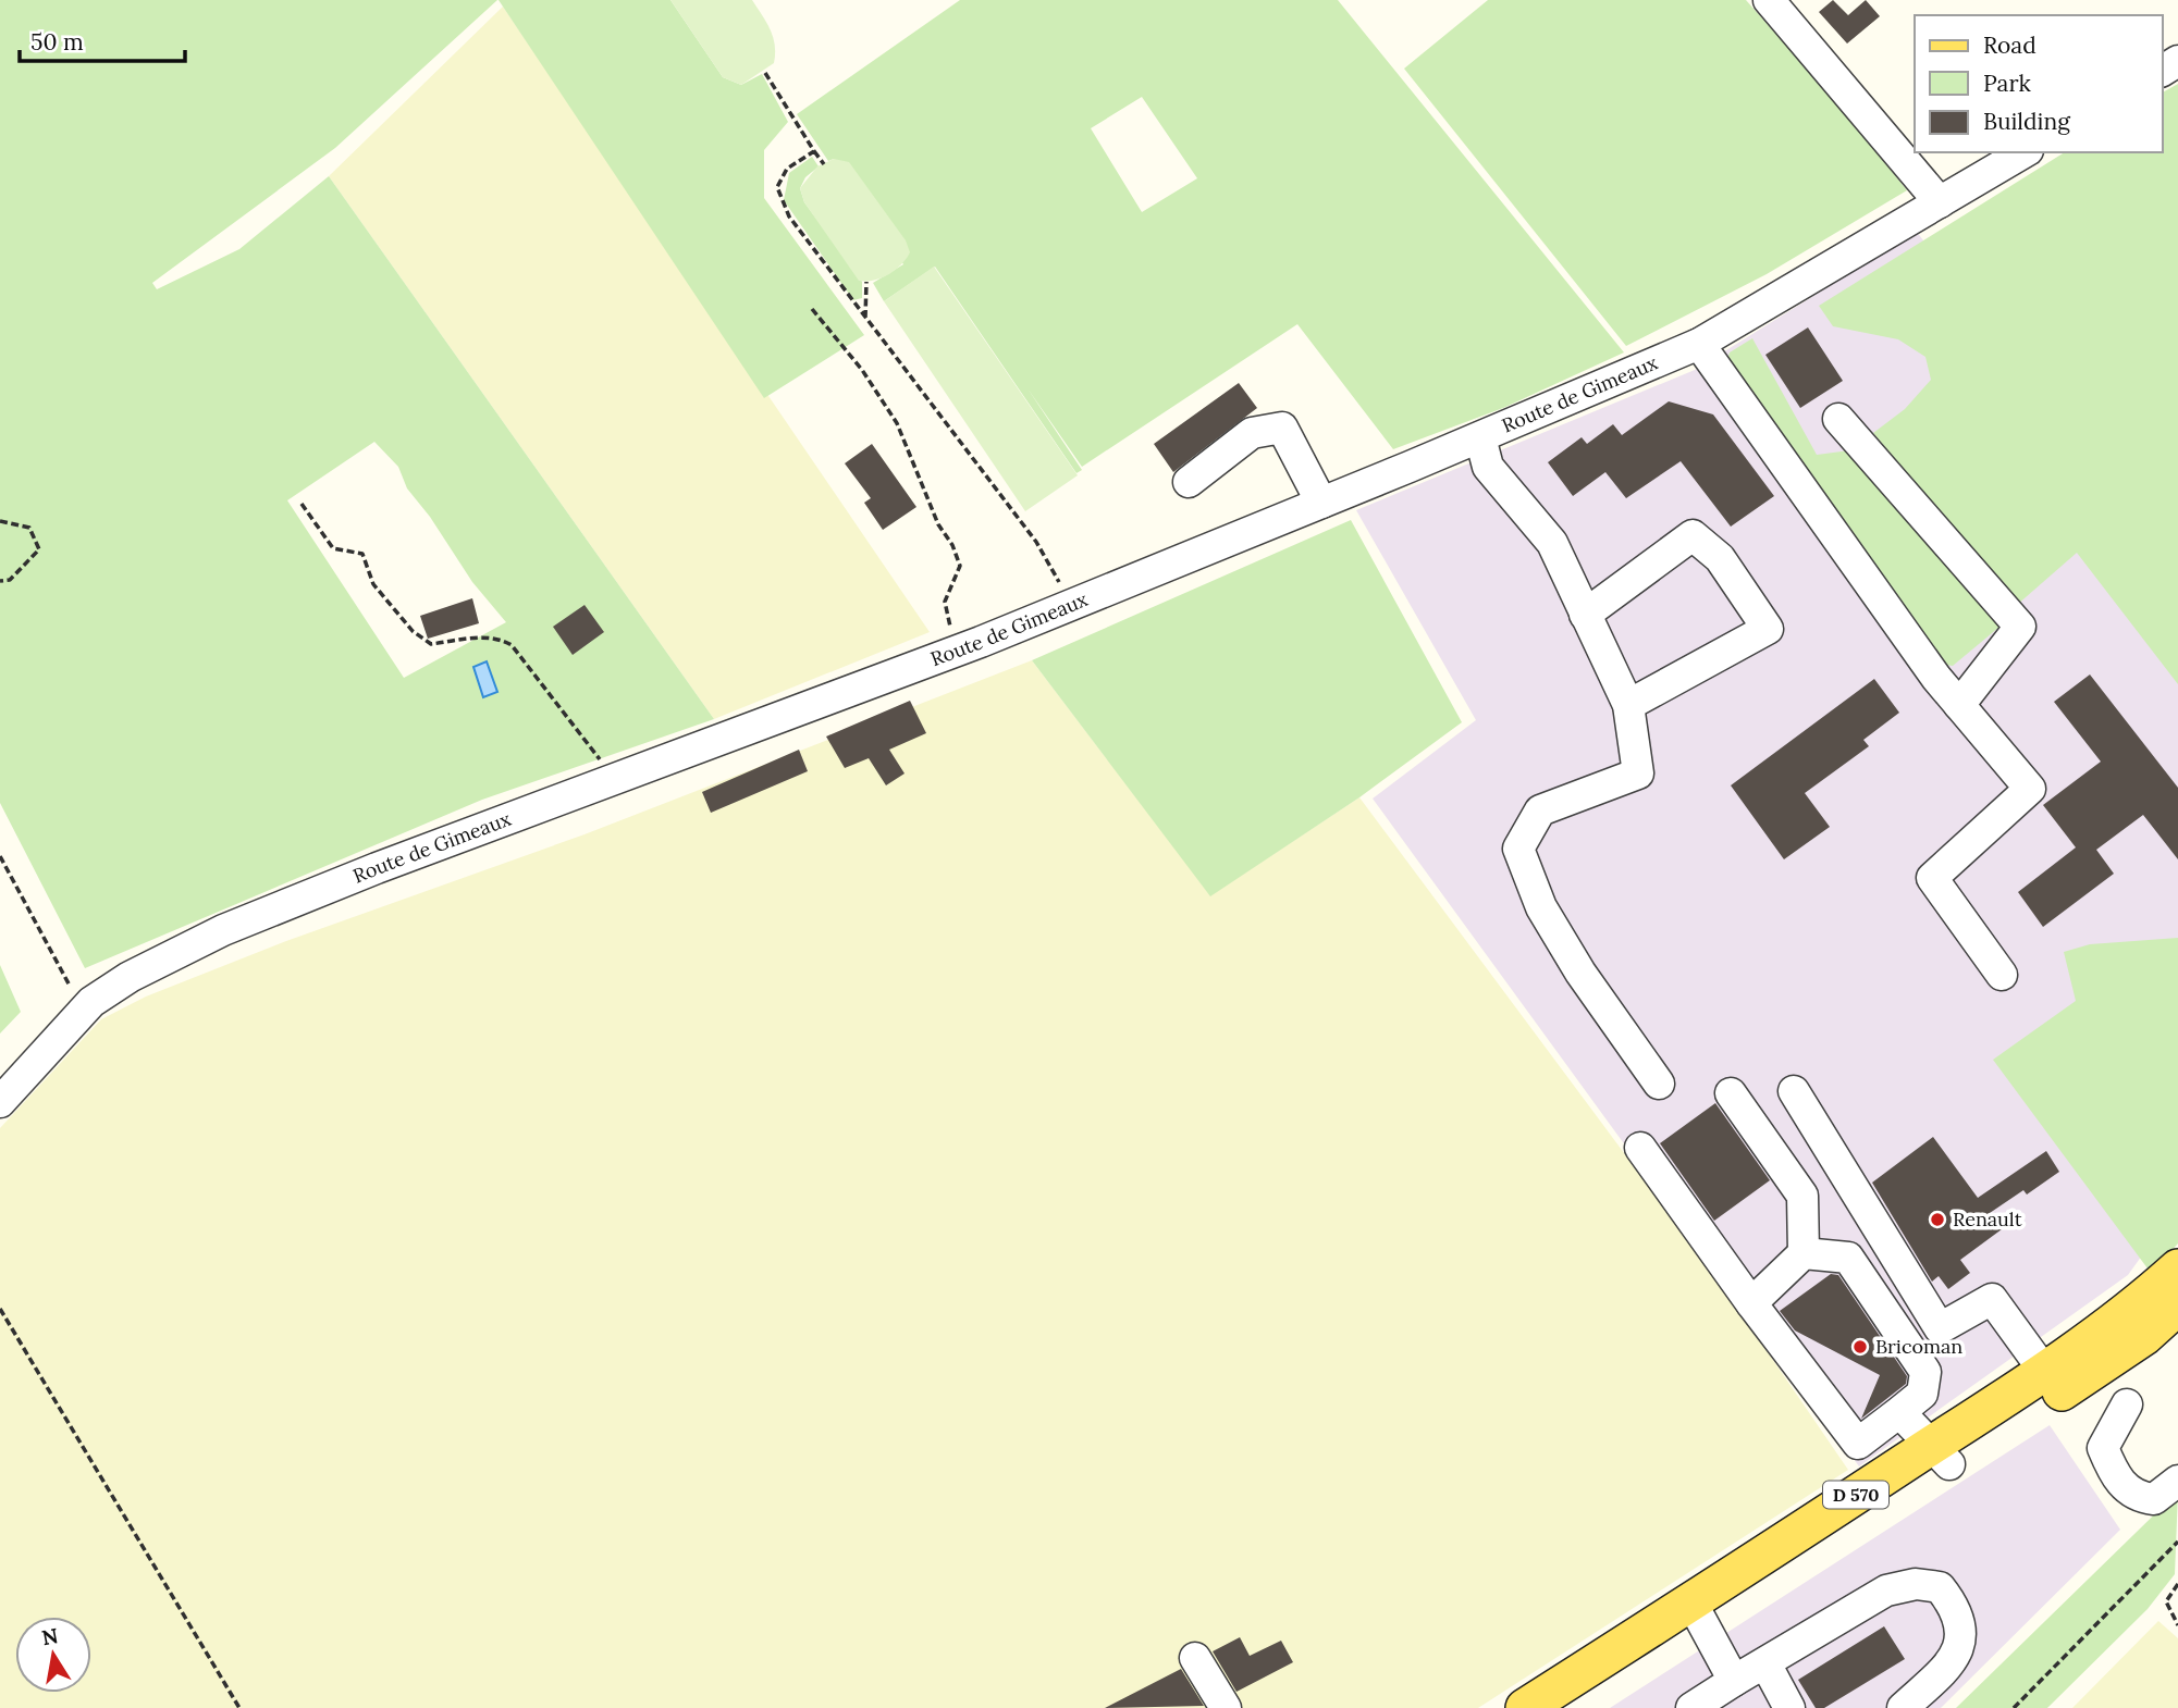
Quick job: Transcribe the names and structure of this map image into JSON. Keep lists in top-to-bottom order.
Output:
{
  "streets": {
    "main road": ["D 570"],
    "street": ["Route de Gimeaux"]
  },
  "places": ["Renault", "Bricoman"],
  "legend": ["Road", "Park", "Building"],
  "scale_bar": "50 m",
  "north": "top"
}
